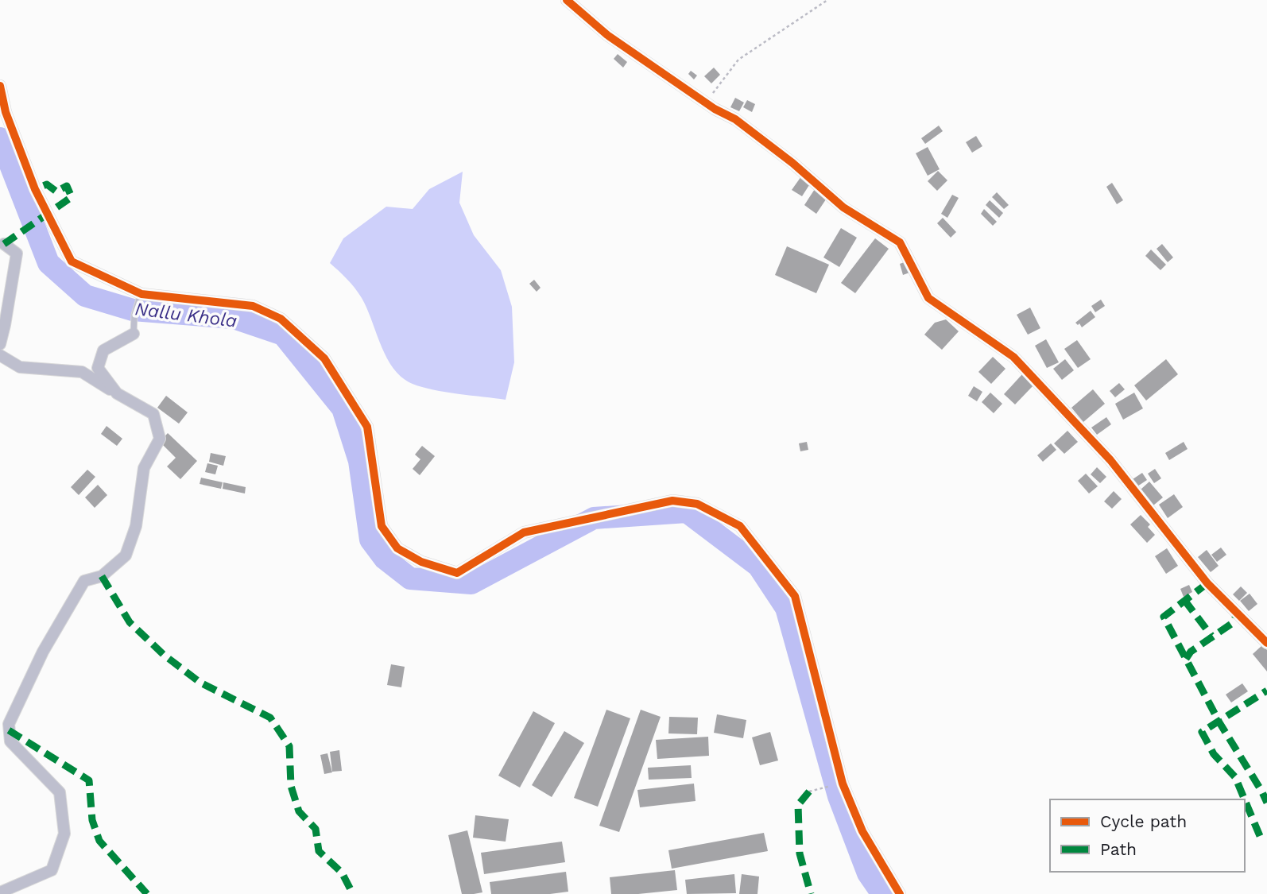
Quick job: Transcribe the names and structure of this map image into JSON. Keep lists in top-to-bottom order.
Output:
{
  "water": ["Nallu Khola"],
  "legend": ["Cycle path", "Path"]
}
